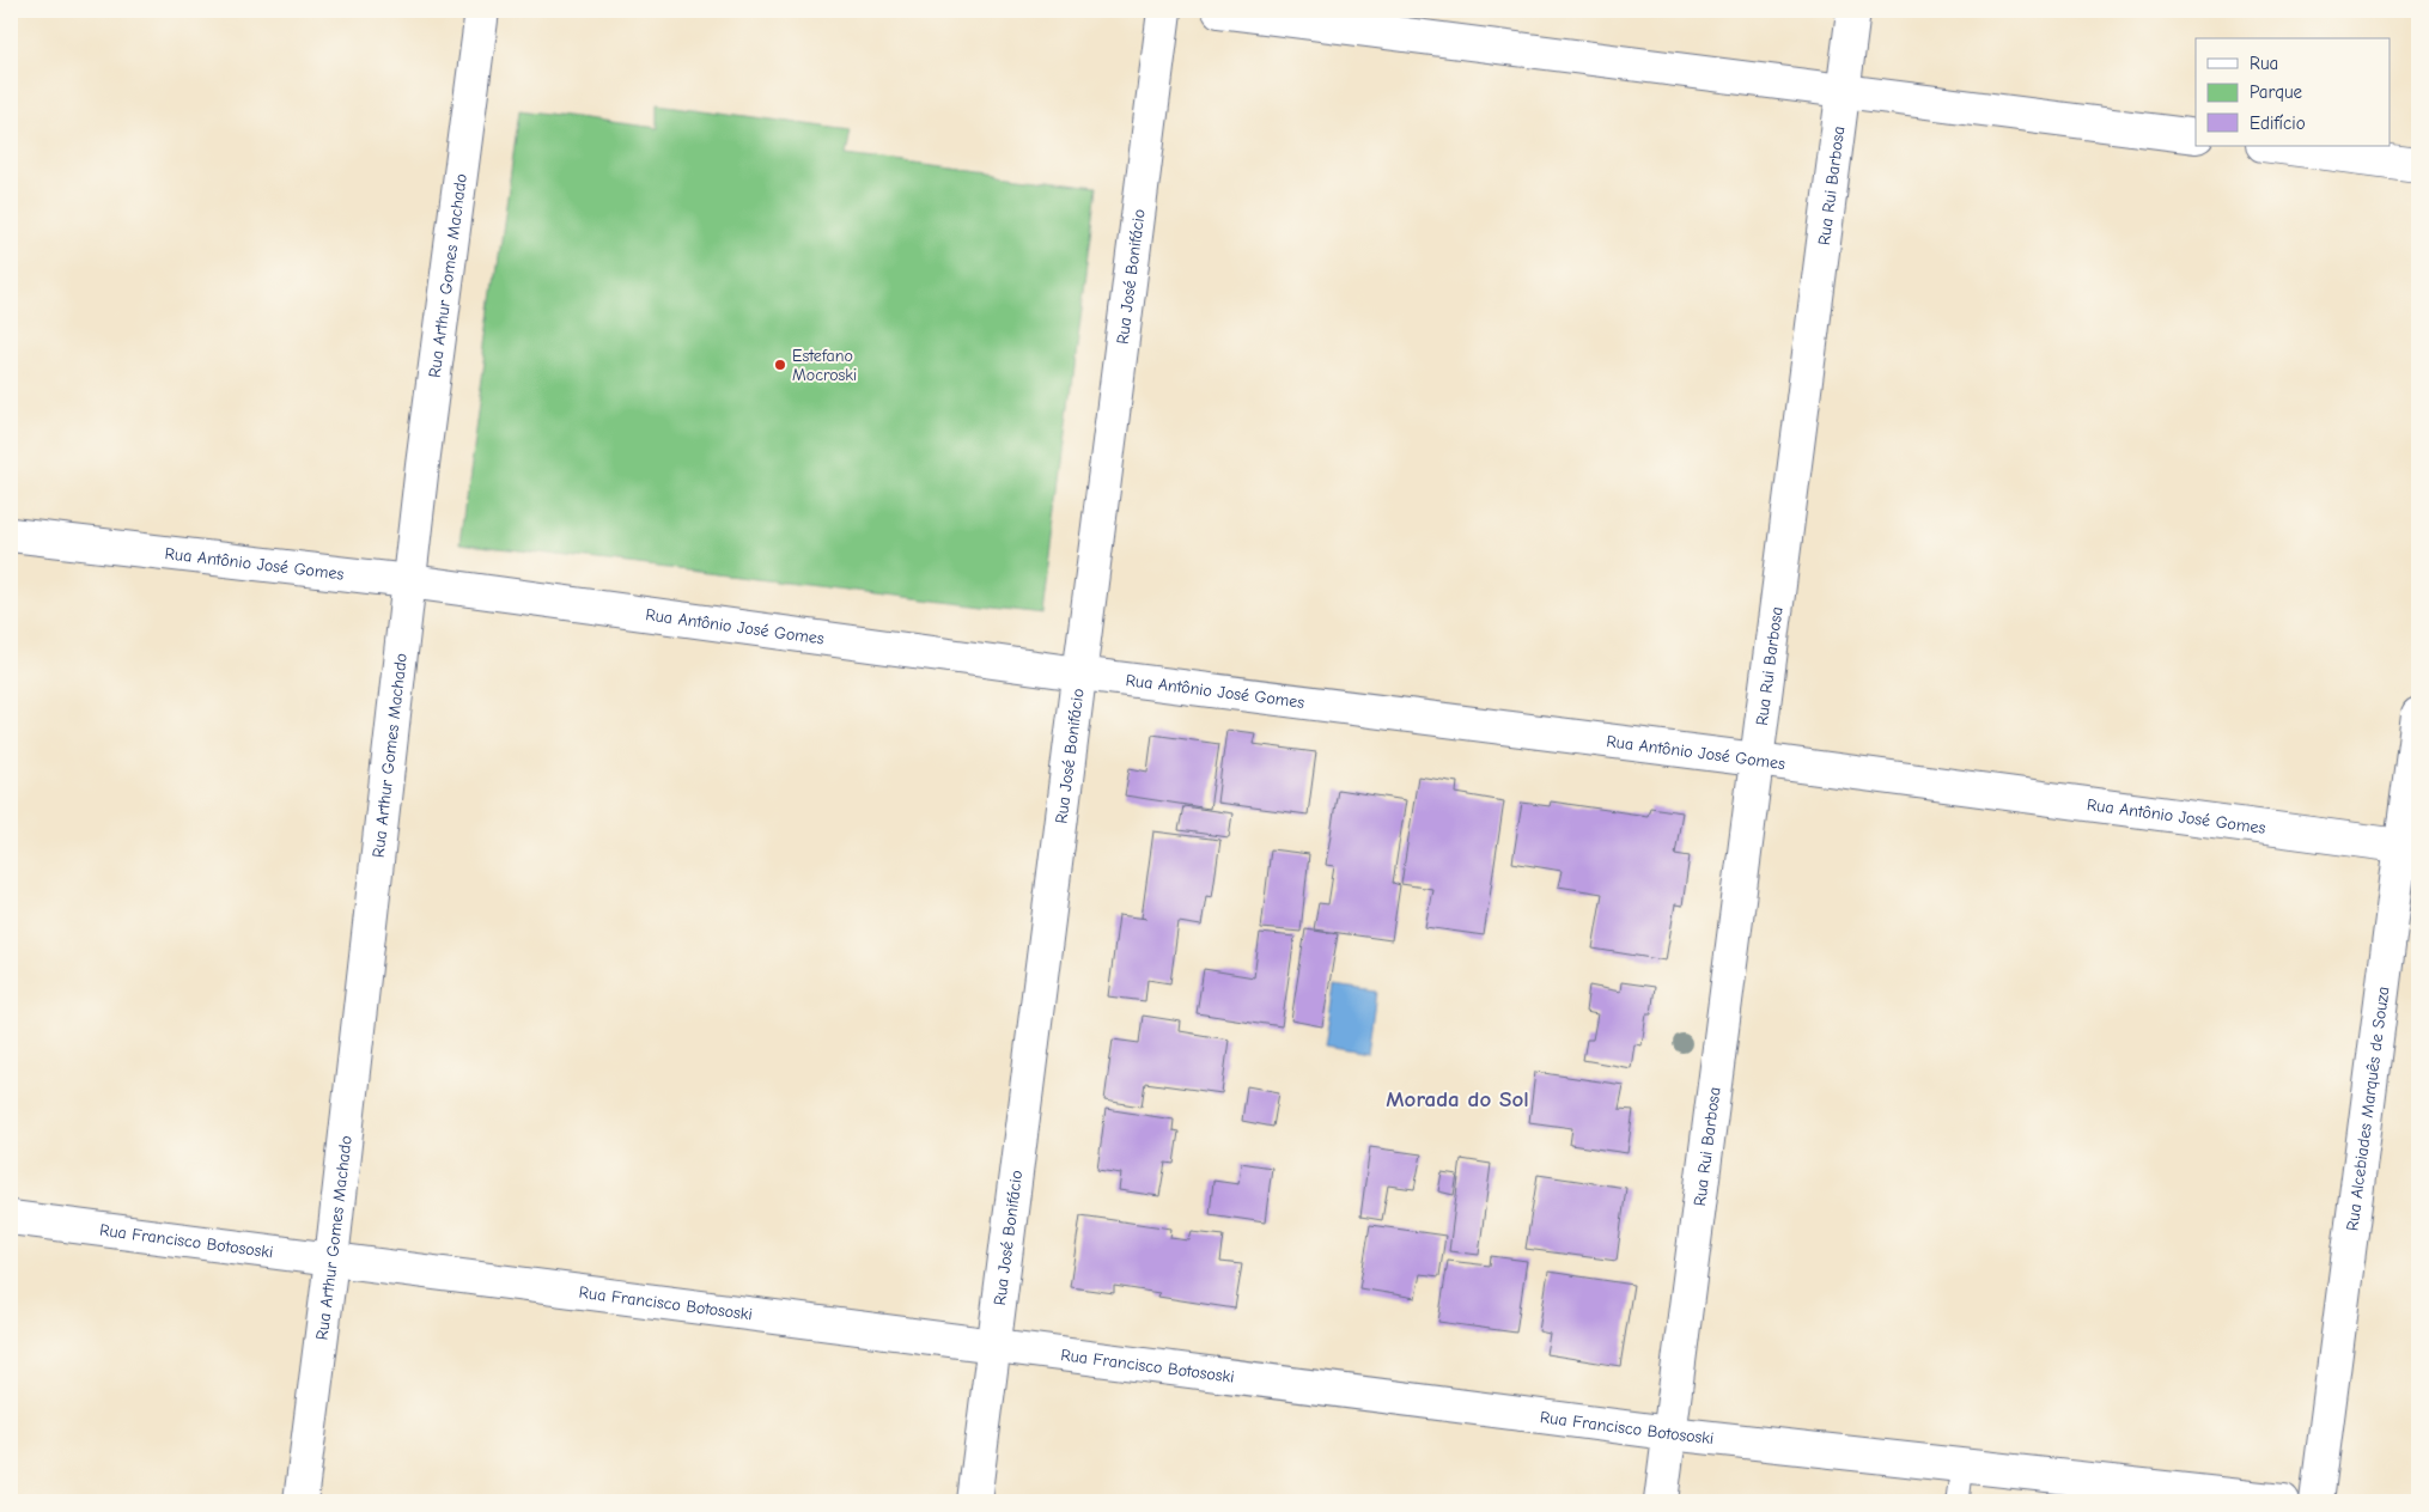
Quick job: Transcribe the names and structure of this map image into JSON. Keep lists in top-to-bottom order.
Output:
{
  "streets": {
    "street": [
      "Rua Rui Barbosa",
      "Rua Arthur Gomes Machado",
      "Rua José Bonifácio",
      "Rua Antônio José Gomes",
      "Rua Alcebiades Marquês de Souza",
      "Rua Francisco Botososki"
    ]
  },
  "crossings": [
    ["Rua Rui Barbosa", "Rua Antônio José Gomes"],
    ["Rua Rui Barbosa", "Rua Francisco Botososki"],
    ["Rua Arthur Gomes Machado", "Rua Antônio José Gomes"],
    ["Rua Arthur Gomes Machado", "Rua Francisco Botososki"],
    ["Rua José Bonifácio", "Rua Antônio José Gomes"],
    ["Rua José Bonifácio", "Rua Francisco Botososki"],
    ["Rua Antônio José Gomes", "Rua Alcebiades Marquês de Souza"]
  ],
  "districts": ["Morada do Sol"],
  "places": ["Estefano Mocroski"],
  "legend": ["Rua", "Parque", "Edifício"]
}
